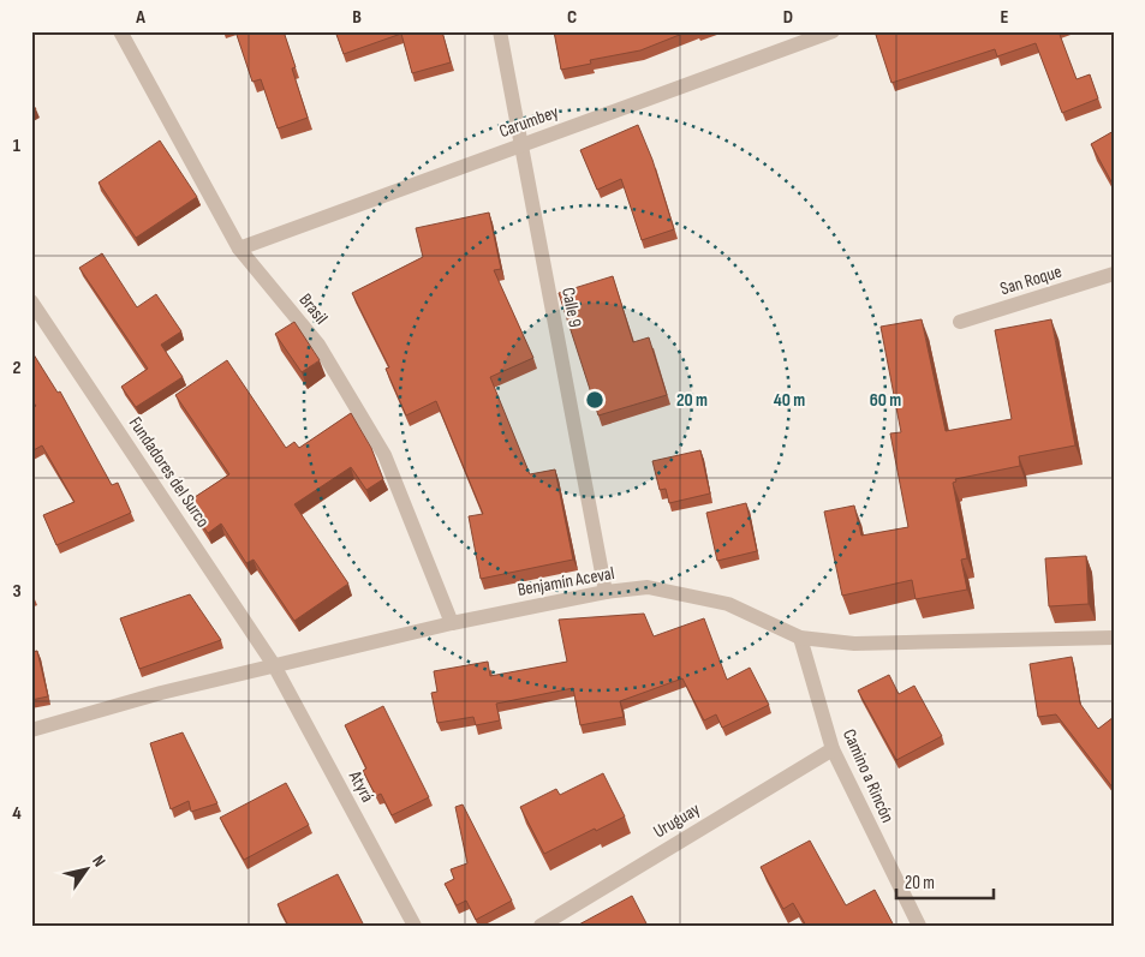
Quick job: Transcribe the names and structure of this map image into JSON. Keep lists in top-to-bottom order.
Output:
{
  "streets": {
    "street": [
      "Carumbey",
      "San Roque",
      "Calle 9",
      "Brasil",
      "Fundadores del Surco",
      "Benjamín Aceval",
      "Camino a Rincón",
      "Atyrá",
      "Uruguay"
    ]
  },
  "crossings": [
    ["Carumbey", "Calle 9"],
    ["Carumbey", "Brasil"],
    ["Calle 9", "Benjamín Aceval"],
    ["Brasil", "Benjamín Aceval"],
    ["Fundadores del Surco", "Benjamín Aceval"],
    ["Fundadores del Surco", "Atyrá"],
    ["Benjamín Aceval", "Camino a Rincón"],
    ["Benjamín Aceval", "Atyrá"],
    ["Camino a Rincón", "Uruguay"]
  ],
  "scale_bar": "20 m",
  "north": "top right",
  "grid": {
    "columns": [
      "A",
      "B",
      "C",
      "D",
      "E"
    ],
    "rows": [
      "1",
      "2",
      "3",
      "4"
    ]
  },
  "rings": ["20 m", "40 m", "60 m"]
}
